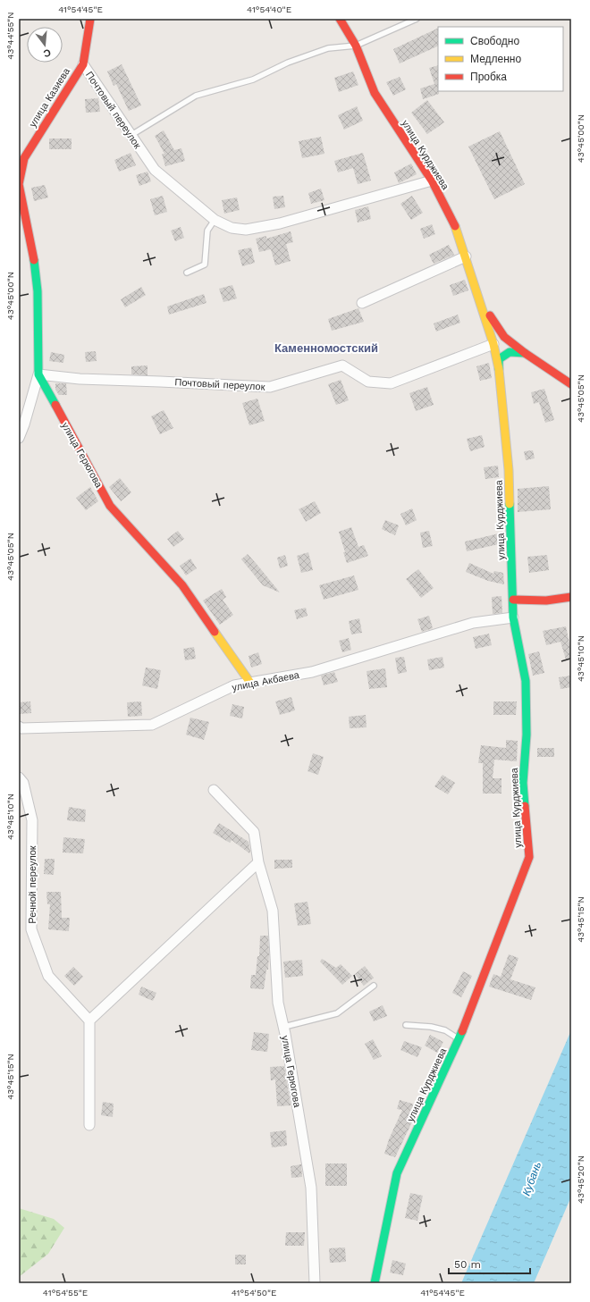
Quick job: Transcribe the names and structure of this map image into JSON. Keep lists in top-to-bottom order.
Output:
{
  "streets": {
    "street": [
      "улица Казиева",
      "Почтовый переулок",
      "улица Курджиева",
      "улица Герюгова",
      "улица Акбаева",
      "Речной переулок"
    ]
  },
  "crossings": [
    ["улица Казиева", "Почтовый переулок"],
    ["улица Казиева", "улица Герюгова"],
    ["Почтовый переулок", "улица Курджиева"],
    ["Почтовый переулок", "улица Герюгова"],
    ["улица Курджиева", "улица Акбаева"],
    ["улица Герюгова", "улица Акбаева"]
  ],
  "districts": ["Каменномостский"],
  "water": ["Кубань"],
  "legend": ["Свободно", "Медленно", "Пробка"],
  "scale_bar": "50 m",
  "north": "bottom",
  "coordinates": [
    "41°54'45\"E",
    "41°54'40\"E",
    "43°44'55\"N",
    "43°45'00\"N",
    "43°45'05\"N",
    "43°45'10\"N",
    "43°45'15\"N",
    "43°45'20\"N",
    "41°54'55\"E",
    "41°54'50\"E"
  ]
}
